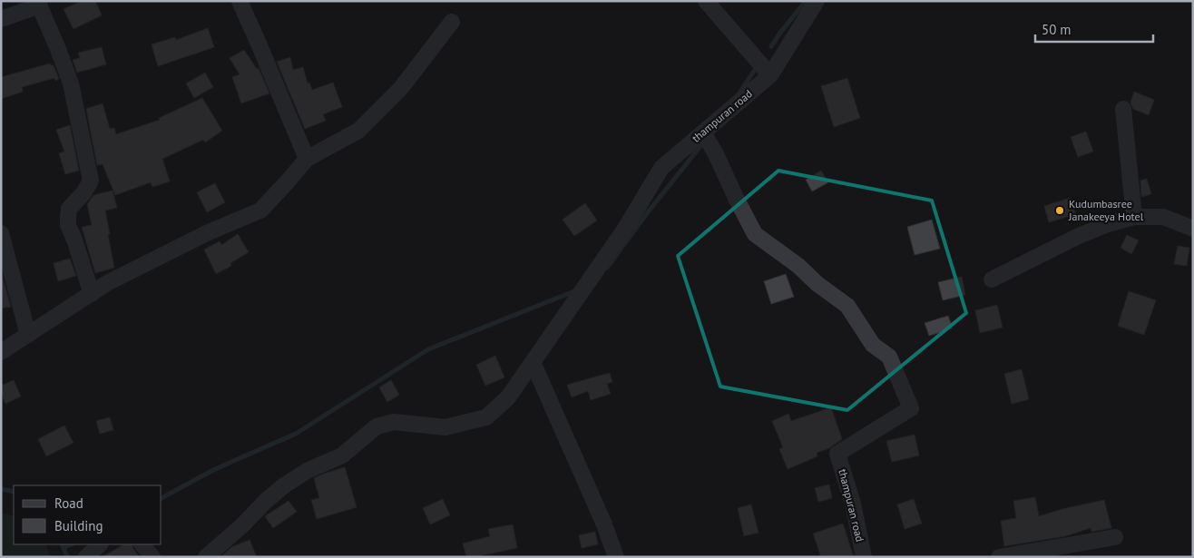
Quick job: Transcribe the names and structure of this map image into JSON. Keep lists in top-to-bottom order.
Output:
{
  "streets": {
    "street": ["thampuran road"]
  },
  "places": ["Kudumbasree Janakeeya Hotel"],
  "legend": ["Road", "Building"],
  "scale_bar": "50 m"
}
